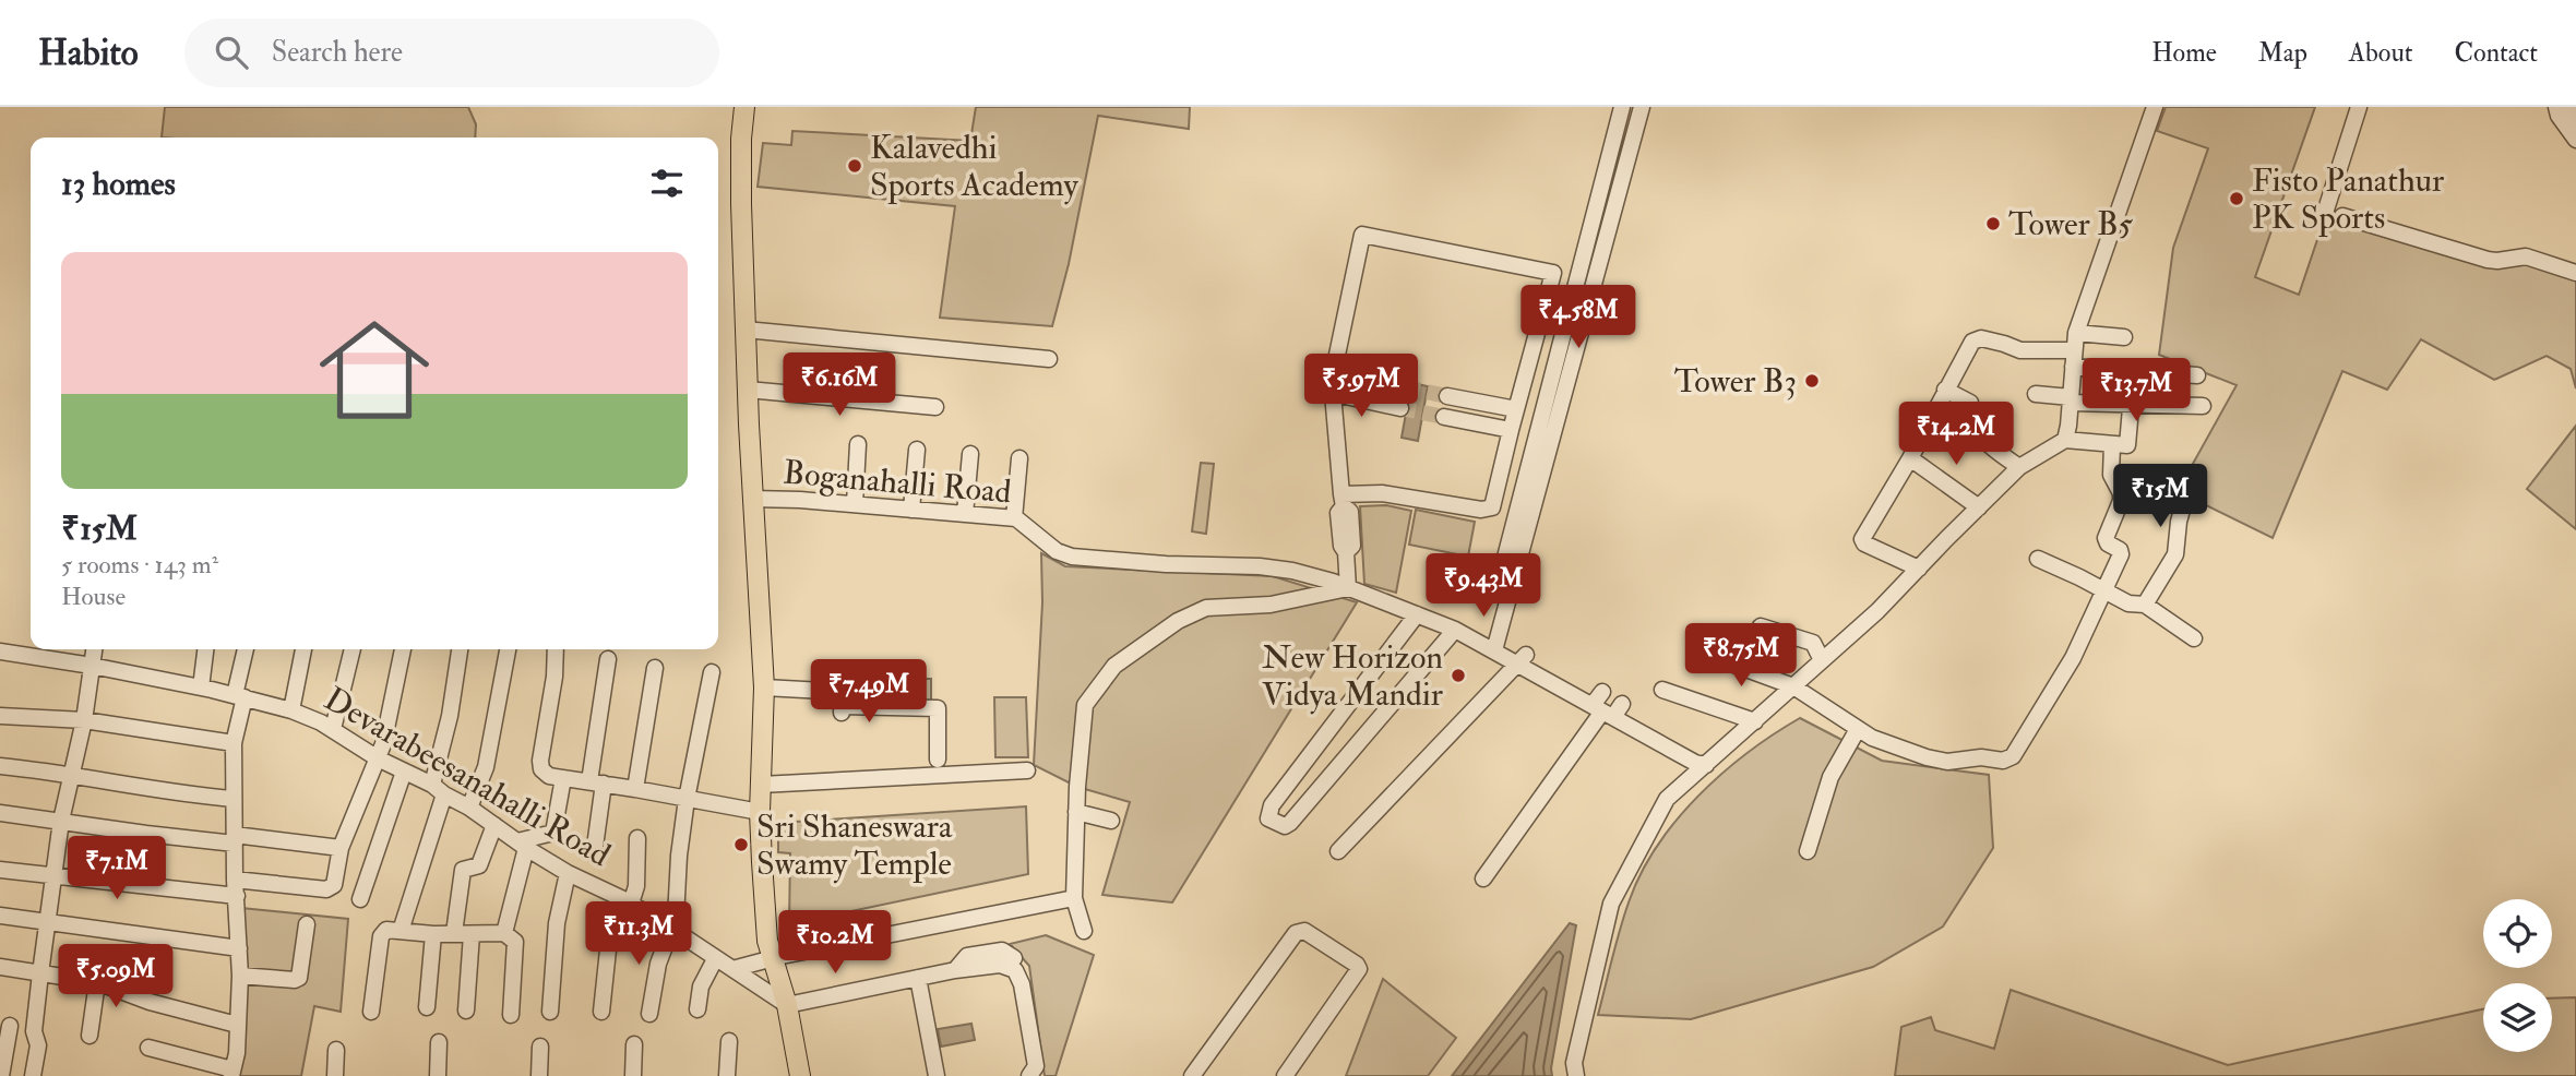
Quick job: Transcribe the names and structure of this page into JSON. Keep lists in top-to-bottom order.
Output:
{
  "streets": {
    "street": ["Boganahalli Road", "Devarabeesanahalli Road"]
  },
  "places": [
    "Kalavedhi Sports Academy",
    "Fisto Panathur PK Sports",
    "Tower B5",
    "Tower B3",
    "New Horizon Vidya Mandir",
    "Sri Shaneswara Swamy Temple"
  ],
  "page": {
    "header": "Habito",
    "search": "Search here",
    "nav": [
      "Home",
      "Map",
      "About",
      "Contact"
    ],
    "heading": "13 homes",
    "list": [
      {
        "name": "₹15M",
        "note": "5 rooms · 143 m² · House"
      }
    ],
    "price": [
      "₹4.58M",
      "₹6.16M",
      "₹5.97M",
      "₹13.7M",
      "₹14.2M",
      "₹15M",
      "₹9.43M",
      "₹8.75M",
      "₹7.49M",
      "₹7.1M",
      "₹11.3M",
      "₹10.2M",
      "₹5.09M"
    ]
  }
}
